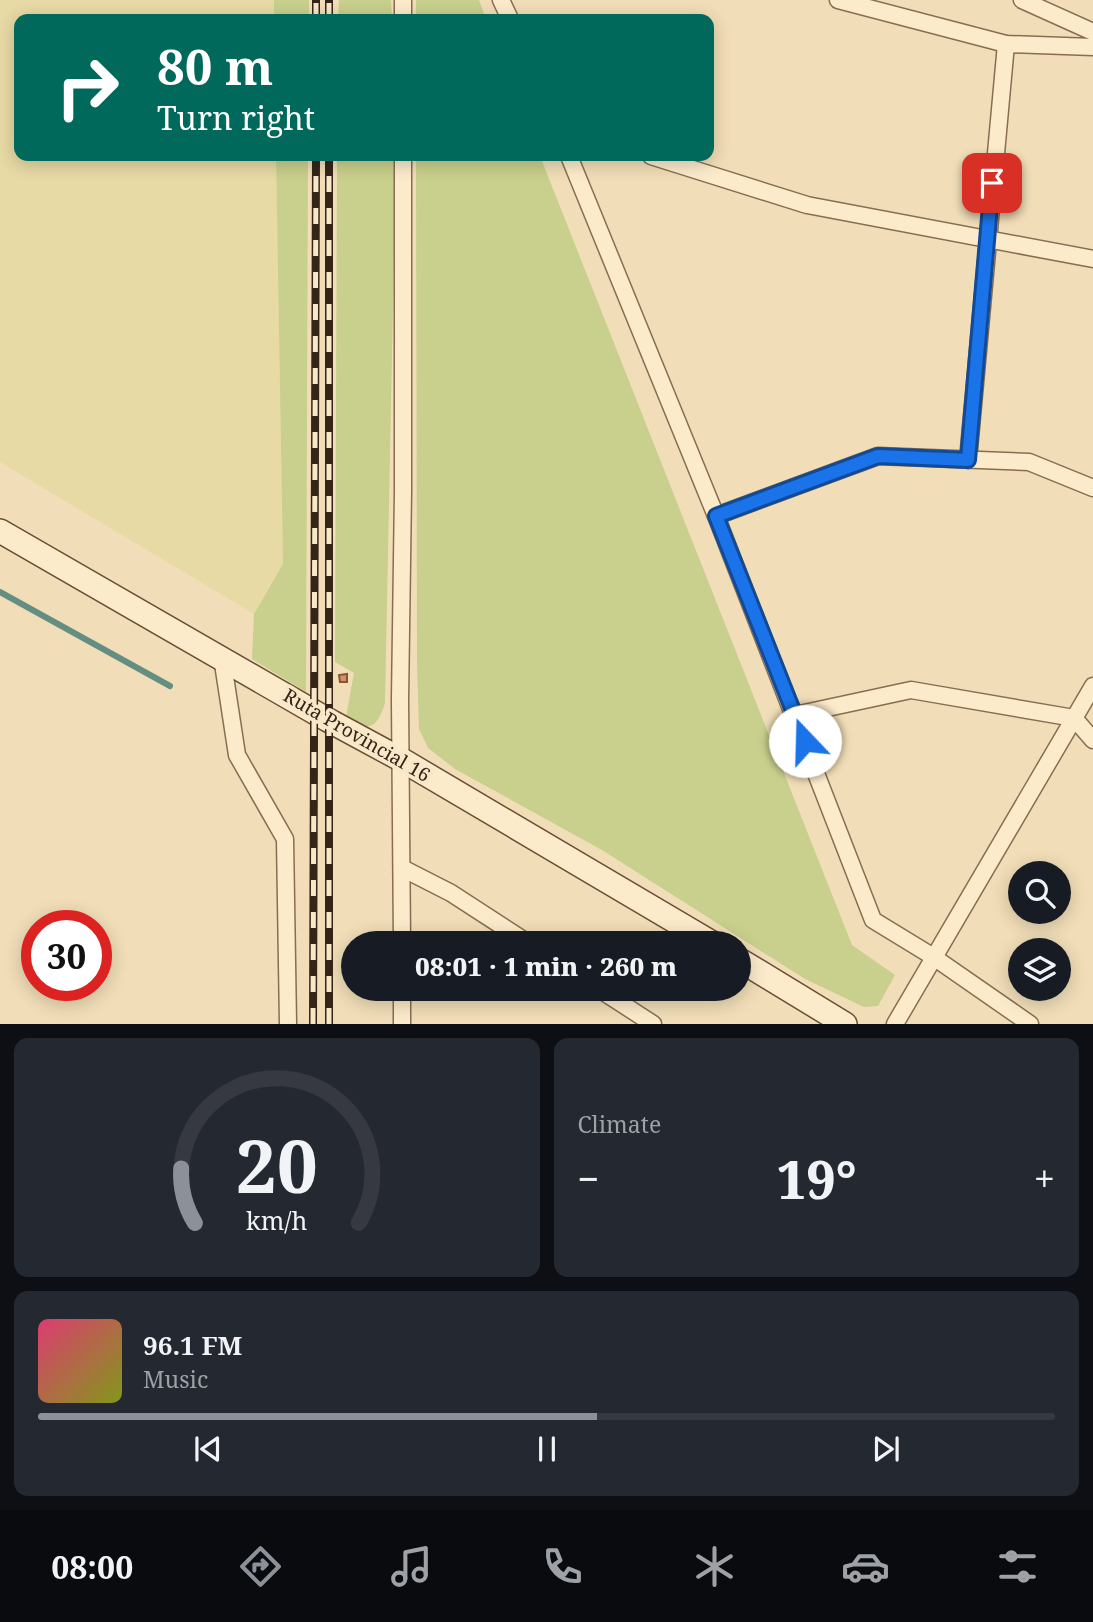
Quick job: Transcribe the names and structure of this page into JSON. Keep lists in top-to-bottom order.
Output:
{
  "streets": {
    "main road": ["Ruta Provincial 16"]
  },
  "page": {
    "turn": ["80 m", "Turn right"],
    "limit": "30",
    "trip": "08:01 · 1 min · 260 m",
    "tile": "Climate",
    "heat": ["−", "19°", "+"],
    "song": ["96.1 FM", "Music"],
    "tabs": "08:00",
    "gauge": ["20", "km/h"]
  }
}
